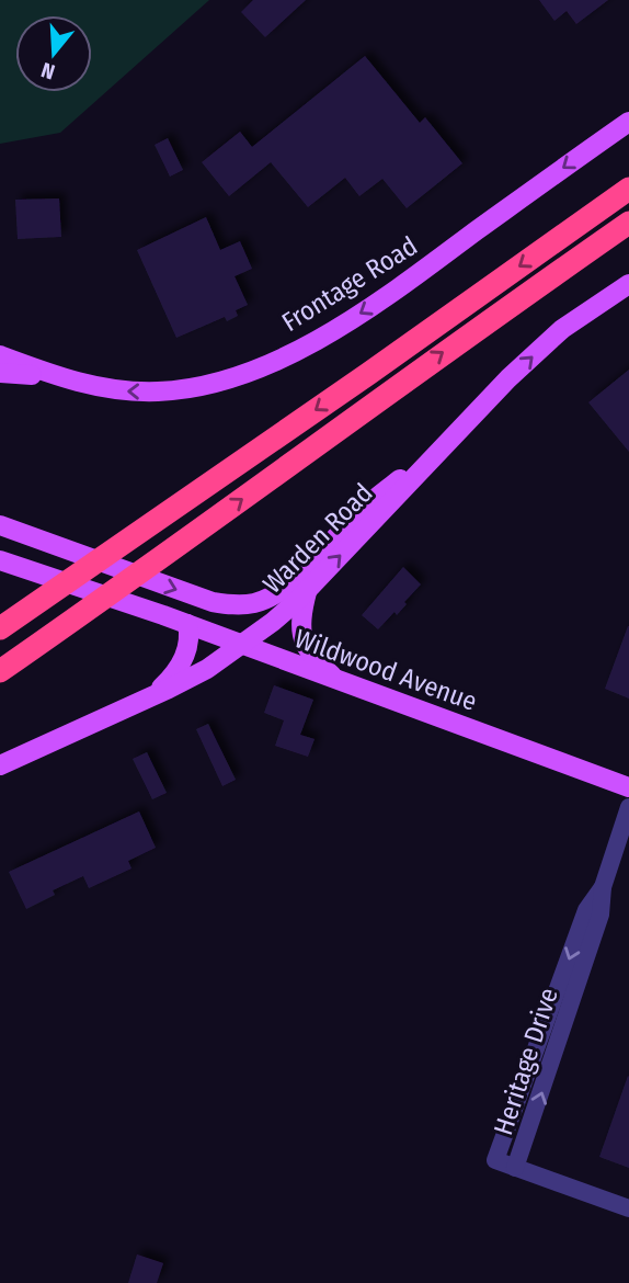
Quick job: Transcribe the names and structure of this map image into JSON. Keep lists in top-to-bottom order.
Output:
{
  "streets": {
    "main road": ["Frontage Road", "Warden Road", "Wildwood Avenue"],
    "street": ["Heritage Drive"]
  },
  "crossings": [
    ["Warden Road", "Wildwood Avenue"]
  ],
  "one_way": ["Frontage Road", "Warden Road"],
  "north": "bottom"
}
